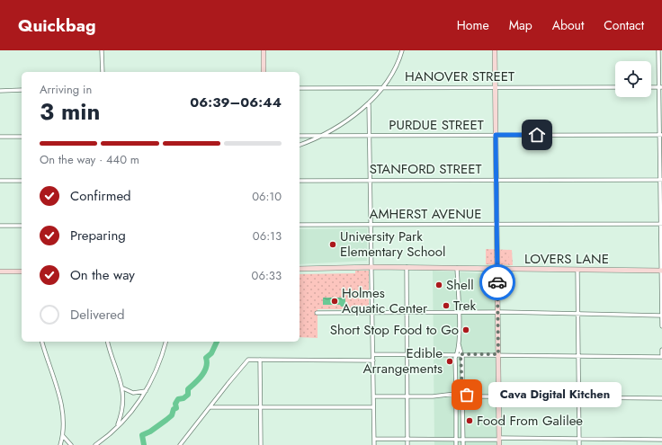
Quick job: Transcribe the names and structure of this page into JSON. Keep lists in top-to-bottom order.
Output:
{
  "streets": {
    "street": [
      "HANOVER STREET",
      "PURDUE STREET",
      "STANFORD STREET",
      "AMHERST AVENUE",
      "LOVERS LANE"
    ]
  },
  "places": [
    "University Park Elementary School",
    "Shell",
    "Holmes Aquatic Center",
    "Trek",
    "Short Stop Food to Go",
    "Edible Arrangements",
    "Cava Digital Kitchen",
    "Food From Galilee"
  ],
  "page": {
    "header": "Quickbag",
    "nav": [
      "Home",
      "Map",
      "About",
      "Contact"
    ],
    "heading": ["3 min", "Arriving in", "06:39–06:44"],
    "bar": "On the way · 440 m",
    "list": [
      ["Confirmed", "06:10"],
      ["Preparing", "06:13"],
      ["On the way", "06:33"],
      "Delivered"
    ],
    "bubble": "Cava Digital Kitchen"
  }
}
